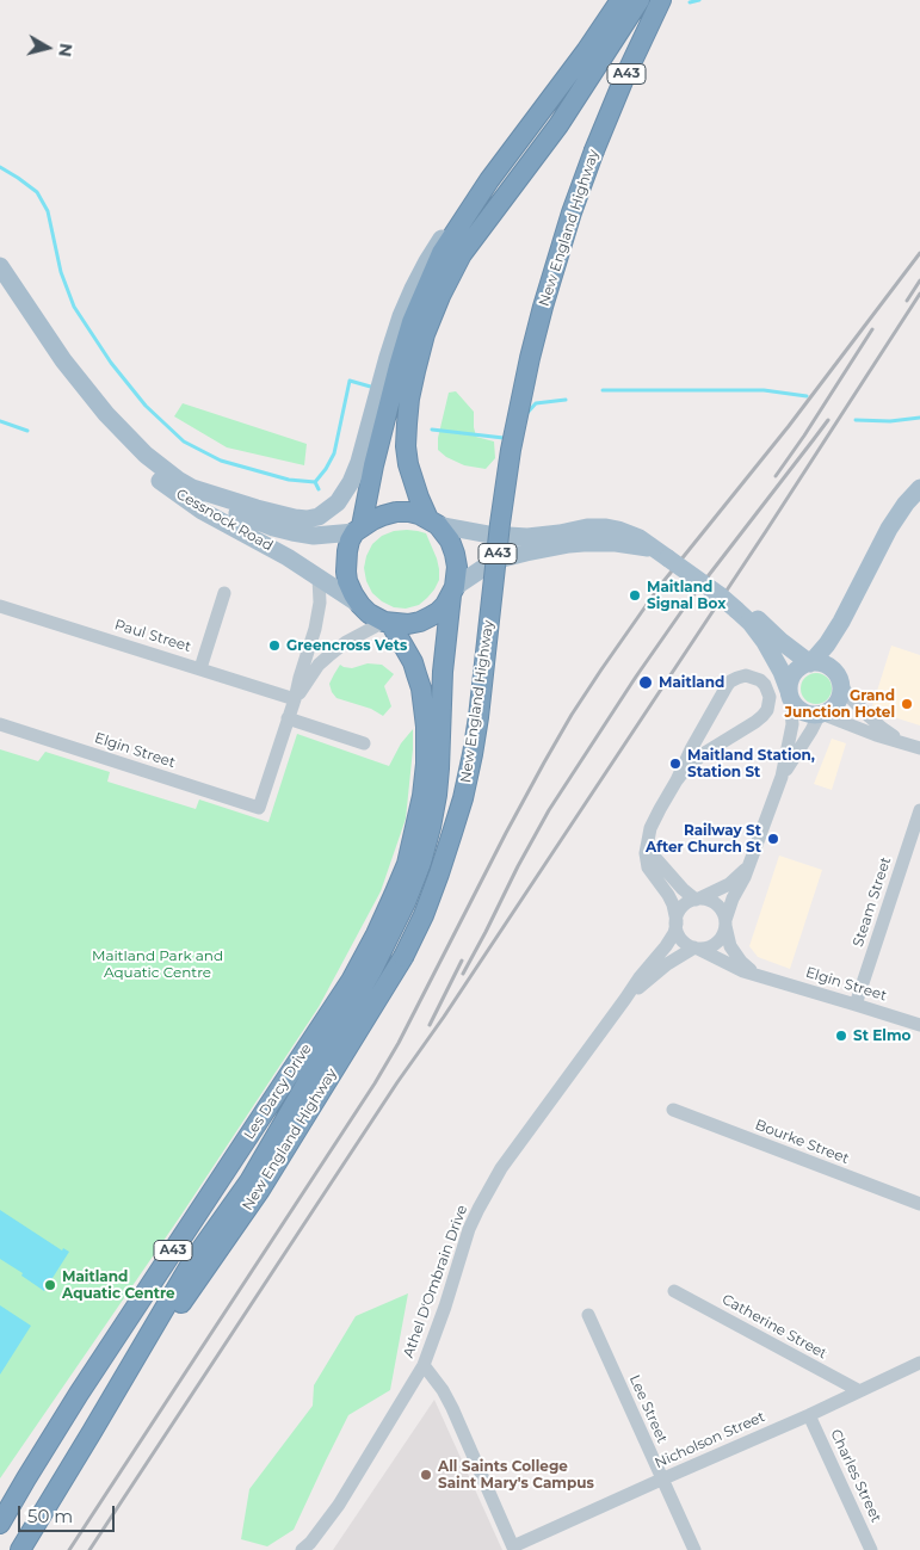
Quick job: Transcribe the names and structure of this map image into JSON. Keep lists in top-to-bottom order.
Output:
{
  "streets": {
    "highway": ["A43", "New England Highway", "Les Darcy Drive"],
    "main road": ["Cessnock Road"],
    "street": [
      "Paul Street",
      "Elgin Street",
      "Steam Street",
      "Bourke Street",
      "Athel D'Ombrain Drive",
      "Catherine Street",
      "Lee Street",
      "Nicholson Street",
      "Charles Street"
    ]
  },
  "crossings": [
    ["A43", "New England Highway"],
    ["A43", "Cessnock Road"],
    ["A43", "Les Darcy Drive"],
    ["Cessnock Road", "Les Darcy Drive"],
    ["Elgin Street", "Steam Street"],
    ["Elgin Street", "Athel D'Ombrain Drive"],
    ["Catherine Street", "Nicholson Street"],
    ["Lee Street", "Nicholson Street"],
    ["Nicholson Street", "Charles Street"]
  ],
  "parks": ["Maitland Park and Aquatic Centre"],
  "places": [
    "Maitland Signal Box",
    "Greencross Vets",
    "Maitland",
    "Grand Junction Hotel",
    "Maitland Station, Station St",
    "Railway St After Church St",
    "St Elmo",
    "Maitland Aquatic Centre",
    "All Saints College Saint Mary's Campus"
  ],
  "scale_bar": "50 m",
  "north": "right"
}
